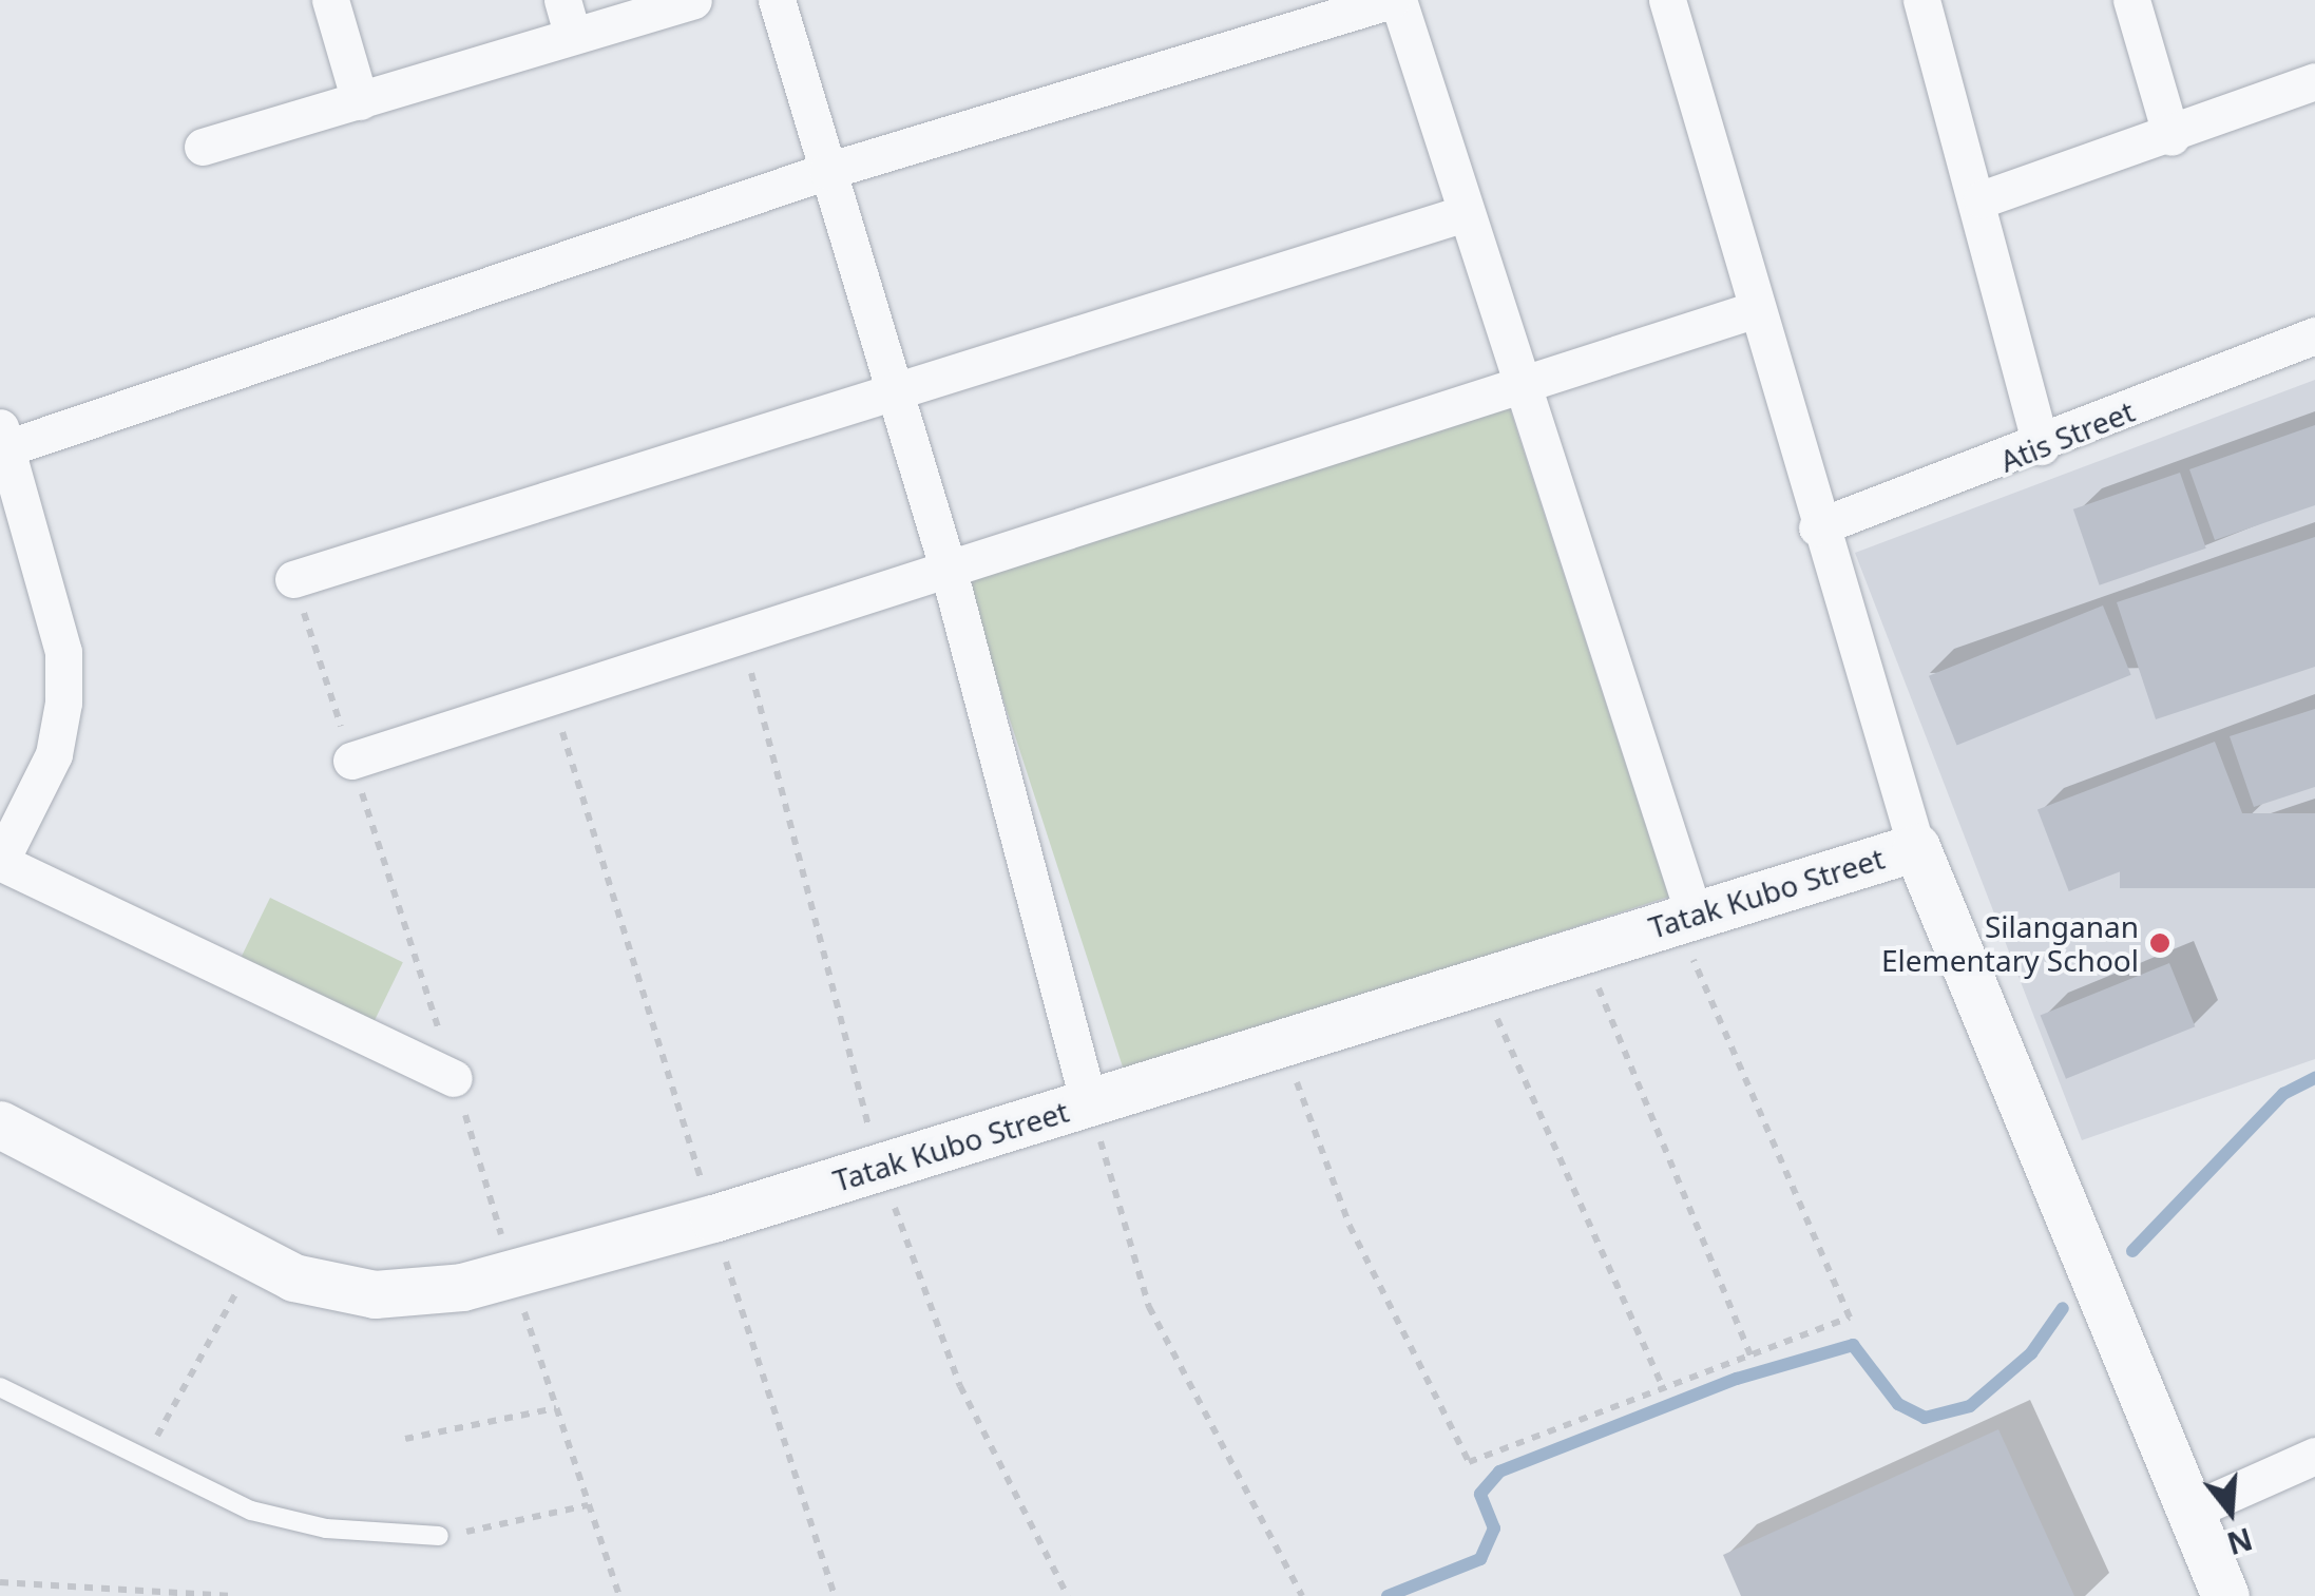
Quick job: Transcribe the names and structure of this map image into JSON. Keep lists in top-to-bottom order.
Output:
{
  "streets": {
    "street": ["Atis Street", "Tatak Kubo Street"]
  },
  "places": ["Silanganan Elementary School"],
  "north": "bottom"
}
